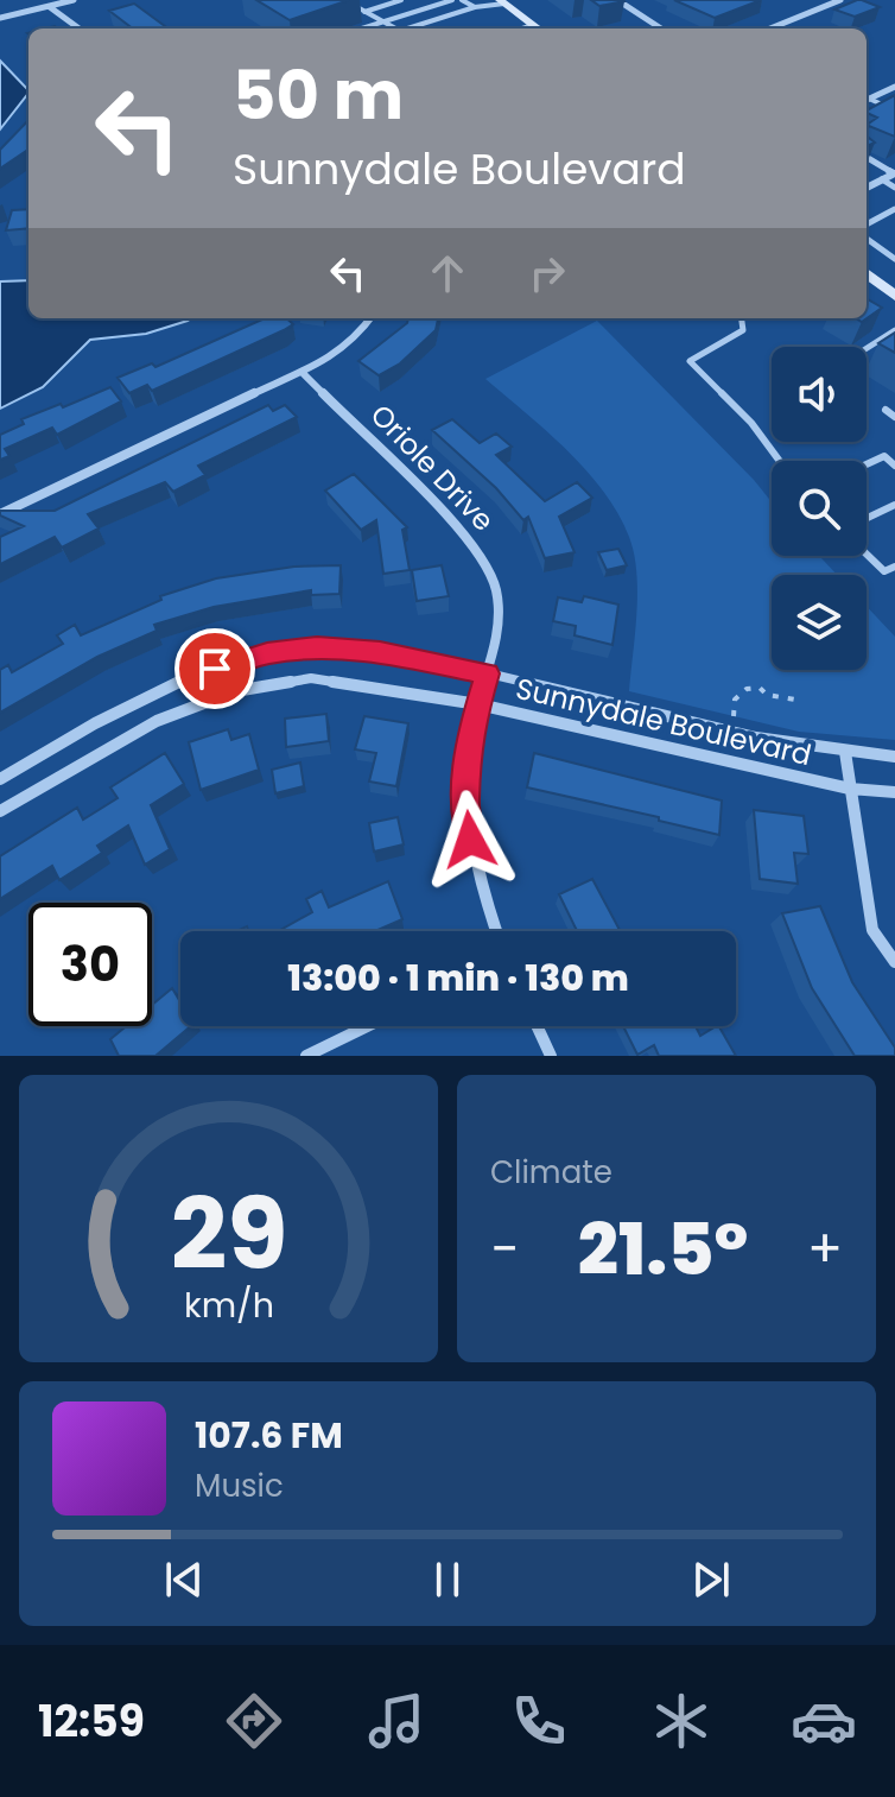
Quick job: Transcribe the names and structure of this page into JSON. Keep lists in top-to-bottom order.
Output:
{
  "streets": {
    "street": ["Oriole Drive", "Sunnydale Boulevard"]
  },
  "crossings": [
    ["Oriole Drive", "Sunnydale Boulevard"]
  ],
  "page": {
    "turn": ["50 m", "Sunnydale Boulevard"],
    "limit": "30",
    "trip": "13:00 · 1 min · 130 m",
    "tile": "Climate",
    "heat": ["−", "21.5°", "+"],
    "song": ["107.6 FM", "Music"],
    "tabs": "12:59",
    "gauge": ["29", "km/h"]
  }
}
